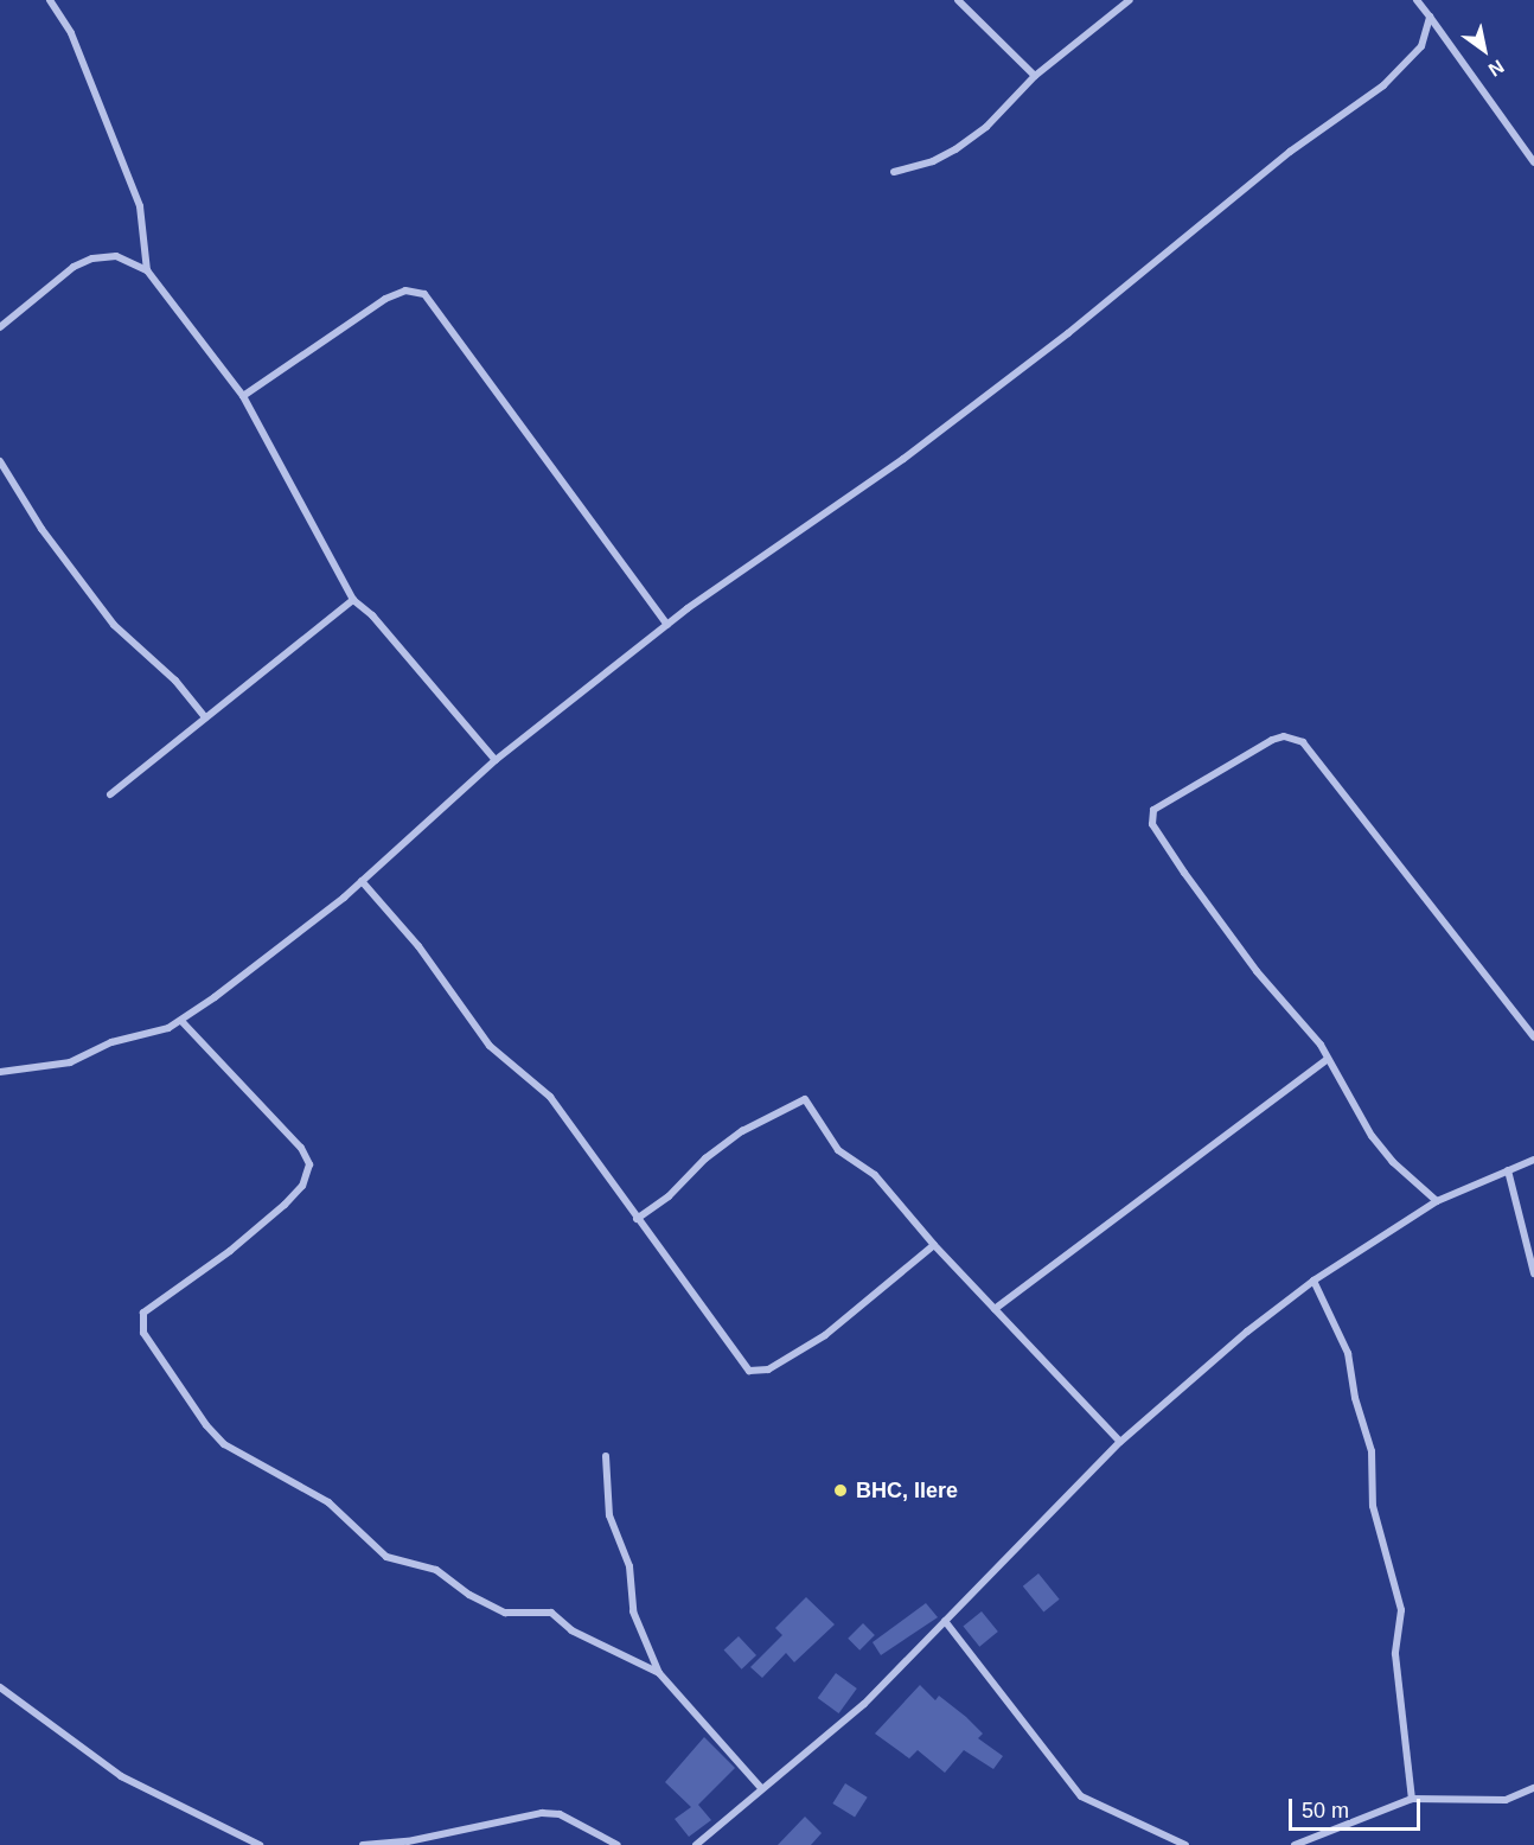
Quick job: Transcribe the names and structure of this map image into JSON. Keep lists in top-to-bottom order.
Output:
{
  "places": ["BHC, Ilere"],
  "scale_bar": "50 m",
  "north": "bottom right"
}
